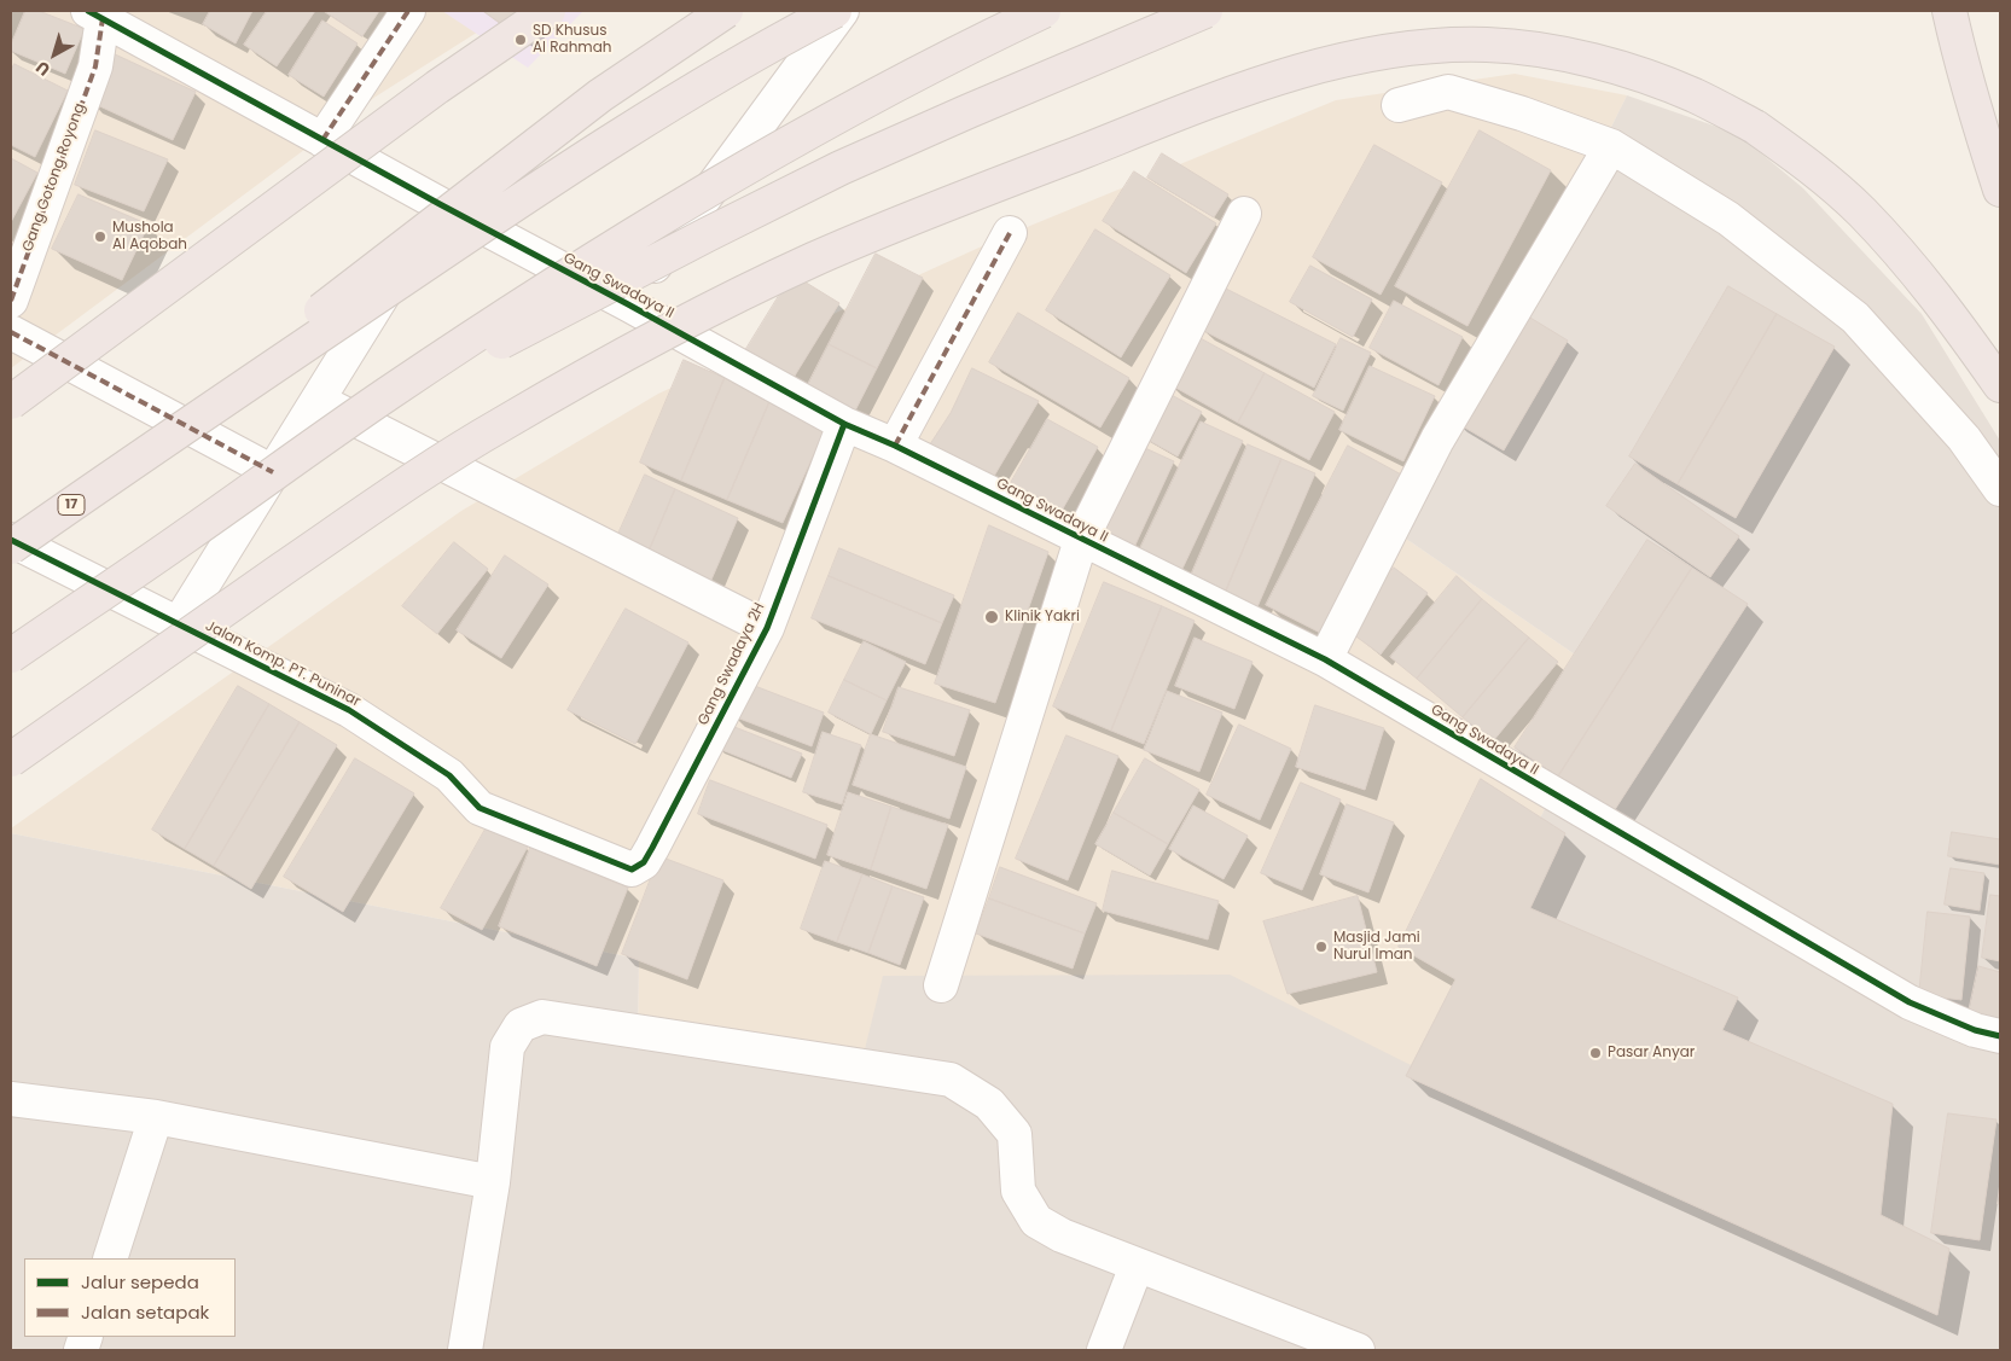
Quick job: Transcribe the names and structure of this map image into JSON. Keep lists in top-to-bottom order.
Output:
{
  "streets": {
    "highway": ["17"],
    "street": [
      "Gang Gotong Royong",
      "Gang Swadaya II",
      "Jalan Komp. PT. Puninar",
      "Gang Swadaya 2H"
    ]
  },
  "crossings": [
    ["Gang Gotong Royong", "Gang Swadaya II"],
    ["Gang Swadaya II", "Gang Swadaya 2H"],
    ["Jalan Komp. PT. Puninar", "Gang Swadaya 2H"]
  ],
  "places": [
    "SD Khusus Al Rahmah",
    "Mushola Al Aqobah",
    "Klinik Yakri",
    "Masjid Jami Nurul Iman",
    "Pasar Anyar"
  ],
  "legend": ["Jalur sepeda", "Jalan setapak"],
  "north": "bottom left"
}
